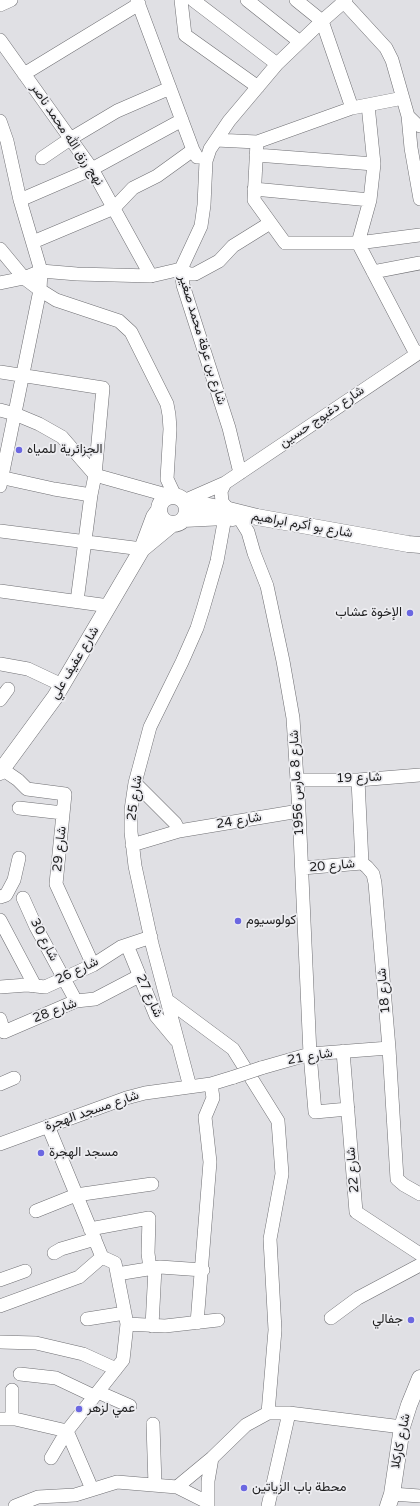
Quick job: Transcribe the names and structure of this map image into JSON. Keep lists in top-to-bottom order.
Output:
{
  "streets": {
    "main road": ["شارع بو أكرم ابراهيم", "شارع عفيف علي", "شارع كاركلا"],
    "street": [
      "نهج رزق الله محمد ناصر",
      "شارع بن عرفة محمد صغير",
      "شارع دغبوج حسين",
      "شارع 19",
      "شارع 8 مارس 1956",
      "شارع 25",
      "شارع 24",
      "شارع 29",
      "شارع 20",
      "شارع 30",
      "شارع 26",
      "شارع 18",
      "شارع 27",
      "شارع 28",
      "شارع 21",
      "شارع مسجد الهجرة",
      "شارع 22"
    ]
  },
  "crossings": [
    ["شارع بن عرفة محمد صغير", "شارع دغبوج حسين"],
    ["شارع دغبوج حسين", "شارع بو أكرم ابراهيم"],
    ["شارع دغبوج حسين", "شارع عفيف علي"],
    ["شارع بو أكرم ابراهيم", "شارع عفيف علي"],
    ["شارع بو أكرم ابراهيم", "شارع 8 مارس 1956"],
    ["شارع بو أكرم ابراهيم", "شارع 25"],
    ["شارع عفيف علي", "شارع 29"],
    ["شارع 19", "شارع 8 مارس 1956"],
    ["شارع 8 مارس 1956", "شارع 25"],
    ["شارع 8 مارس 1956", "شارع 24"],
    ["شارع 8 مارس 1956", "شارع 20"],
    ["شارع 8 مارس 1956", "شارع 21"],
    ["شارع 8 مارس 1956", "شارع 22"],
    ["شارع 25", "شارع 24"],
    ["شارع 25", "شارع 26"],
    ["شارع 25", "شارع 27"],
    ["شارع 25", "شارع مسجد الهجرة"],
    ["شارع 29", "شارع 26"],
    ["شارع 20", "شارع 18"],
    ["شارع 30", "شارع 26"],
    ["شارع 30", "شارع 28"],
    ["شارع 26", "شارع 27"],
    ["شارع 18", "شارع 21"],
    ["شارع 27", "شارع 28"],
    ["شارع 21", "شارع مسجد الهجرة"],
    ["شارع 21", "شارع 22"]
  ],
  "places": [
    "الجزائرية للمياه",
    "الإخوة عشاب",
    "كولوسيوم",
    "مسجد الهجرة",
    "جفالي",
    "عمي لزهر",
    "محطة باب الزياتين"
  ]
}
